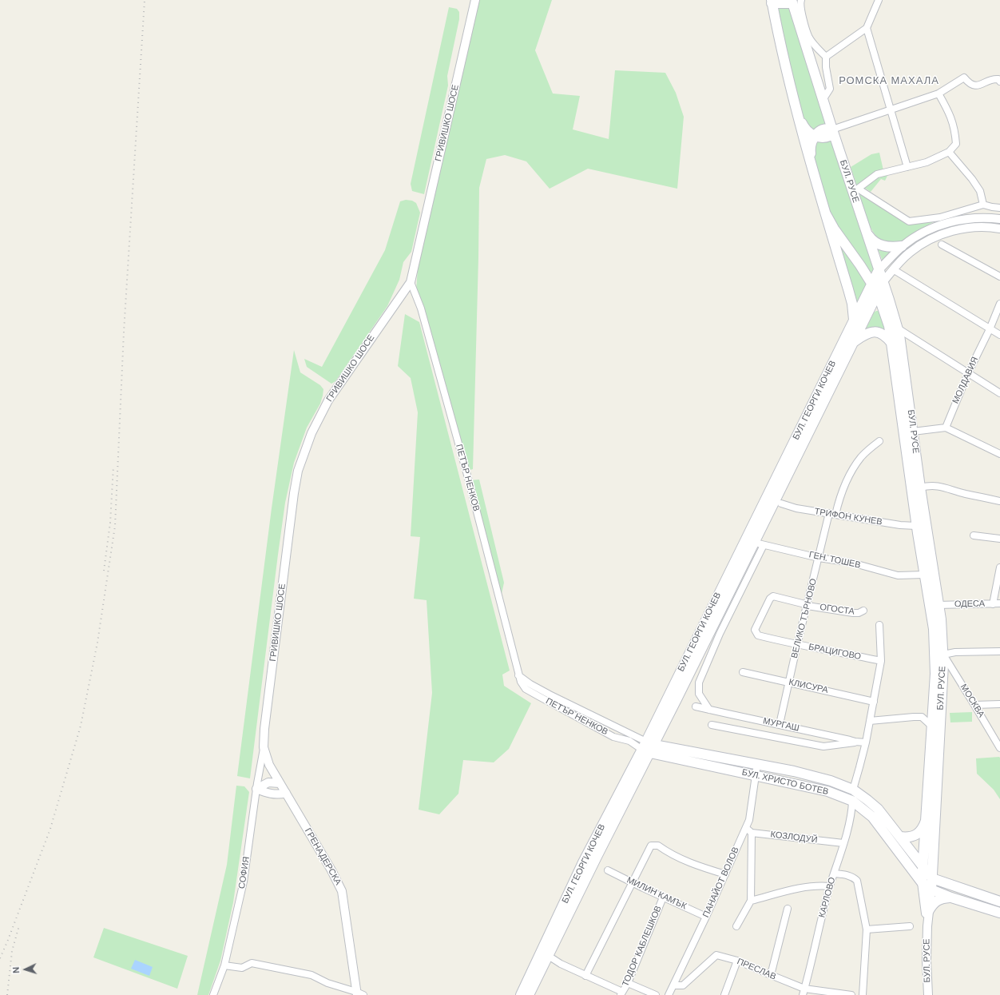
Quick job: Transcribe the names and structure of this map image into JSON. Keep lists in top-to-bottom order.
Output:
{
  "streets": {
    "main road": ["БУЛ. РУСЕ", "БУЛ. ГЕОРГИ КОЧЕВ", "БУЛ. ХРИСТО БОТЕВ"],
    "street": [
      "ГРИВИШКО ШОСЕ",
      "МОЛДАВИЯ",
      "ПЕТЪР НЕНКОВ",
      "ТРИФОН КУНЕВ",
      "ГЕН. ТОШЕВ",
      "ОДЕСА",
      "ОГОСТА",
      "ВЕЛИКО ТЪРНОВО",
      "БРАЦИГОВО",
      "КЛИСУРА",
      "МОСКВА",
      "МУРГАШ",
      "КОЗЛОДУЙ",
      "ГРЕНАДЕРСКА",
      "СОФИЯ",
      "ПАНАЙОТ ВОЛОВ",
      "МИЛИН КАМЪК",
      "КАРЛОВО",
      "ТОДОР КАБЛЕШКОВ",
      "ПРЕСЛАВ"
    ]
  },
  "crossings": [
    ["ГРИВИШКО ШОСЕ", "ПЕТЪР НЕНКОВ"],
    ["ГРИВИШКО ШОСЕ", "ГРЕНАДЕРСКА"],
    ["ГРИВИШКО ШОСЕ", "СОФИЯ"],
    ["БУЛ. РУСЕ", "БУЛ. ГЕОРГИ КОЧЕВ"],
    ["БУЛ. РУСЕ", "ТРИФОН КУНЕВ"],
    ["БУЛ. РУСЕ", "ГЕН. ТОШЕВ"],
    ["БУЛ. РУСЕ", "ОДЕСА"],
    ["БУЛ. РУСЕ", "МОСКВА"],
    ["БУЛ. РУСЕ", "БУЛ. ХРИСТО БОТЕВ"],
    ["БУЛ. ГЕОРГИ КОЧЕВ", "ПЕТЪР НЕНКОВ"],
    ["БУЛ. ГЕОРГИ КОЧЕВ", "ГЕН. ТОШЕВ"],
    ["БУЛ. ГЕОРГИ КОЧЕВ", "БУЛ. ХРИСТО БОТЕВ"],
    ["ПЕТЪР НЕНКОВ", "БУЛ. ХРИСТО БОТЕВ"],
    ["ТРИФОН КУНЕВ", "ВЕЛИКО ТЪРНОВО"],
    ["ГЕН. ТОШЕВ", "ВЕЛИКО ТЪРНОВО"],
    ["ОГОСТА", "ВЕЛИКО ТЪРНОВО"],
    ["ОГОСТА", "БРАЦИГОВО"],
    ["ВЕЛИКО ТЪРНОВО", "БРАЦИГОВО"],
    ["ВЕЛИКО ТЪРНОВО", "КЛИСУРА"],
    ["ВЕЛИКО ТЪРНОВО", "МУРГАШ"],
    ["БУЛ. ХРИСТО БОТЕВ", "ПАНАЙОТ ВОЛОВ"],
    ["БУЛ. ХРИСТО БОТЕВ", "КАРЛОВО"],
    ["КОЗЛОДУЙ", "КАРЛОВО"],
    ["ГРЕНАДЕРСКА", "СОФИЯ"],
    ["ПАНАЙОТ ВОЛОВ", "МИЛИН КАМЪК"],
    ["ПАНАЙОТ ВОЛОВ", "ПРЕСЛАВ"],
    ["МИЛИН КАМЪК", "ТОДОР КАБЛЕШКОВ"],
    ["КАРЛОВО", "ПРЕСЛАВ"]
  ],
  "districts": ["РОМСКА МАХАЛА"],
  "north": "left"
}
